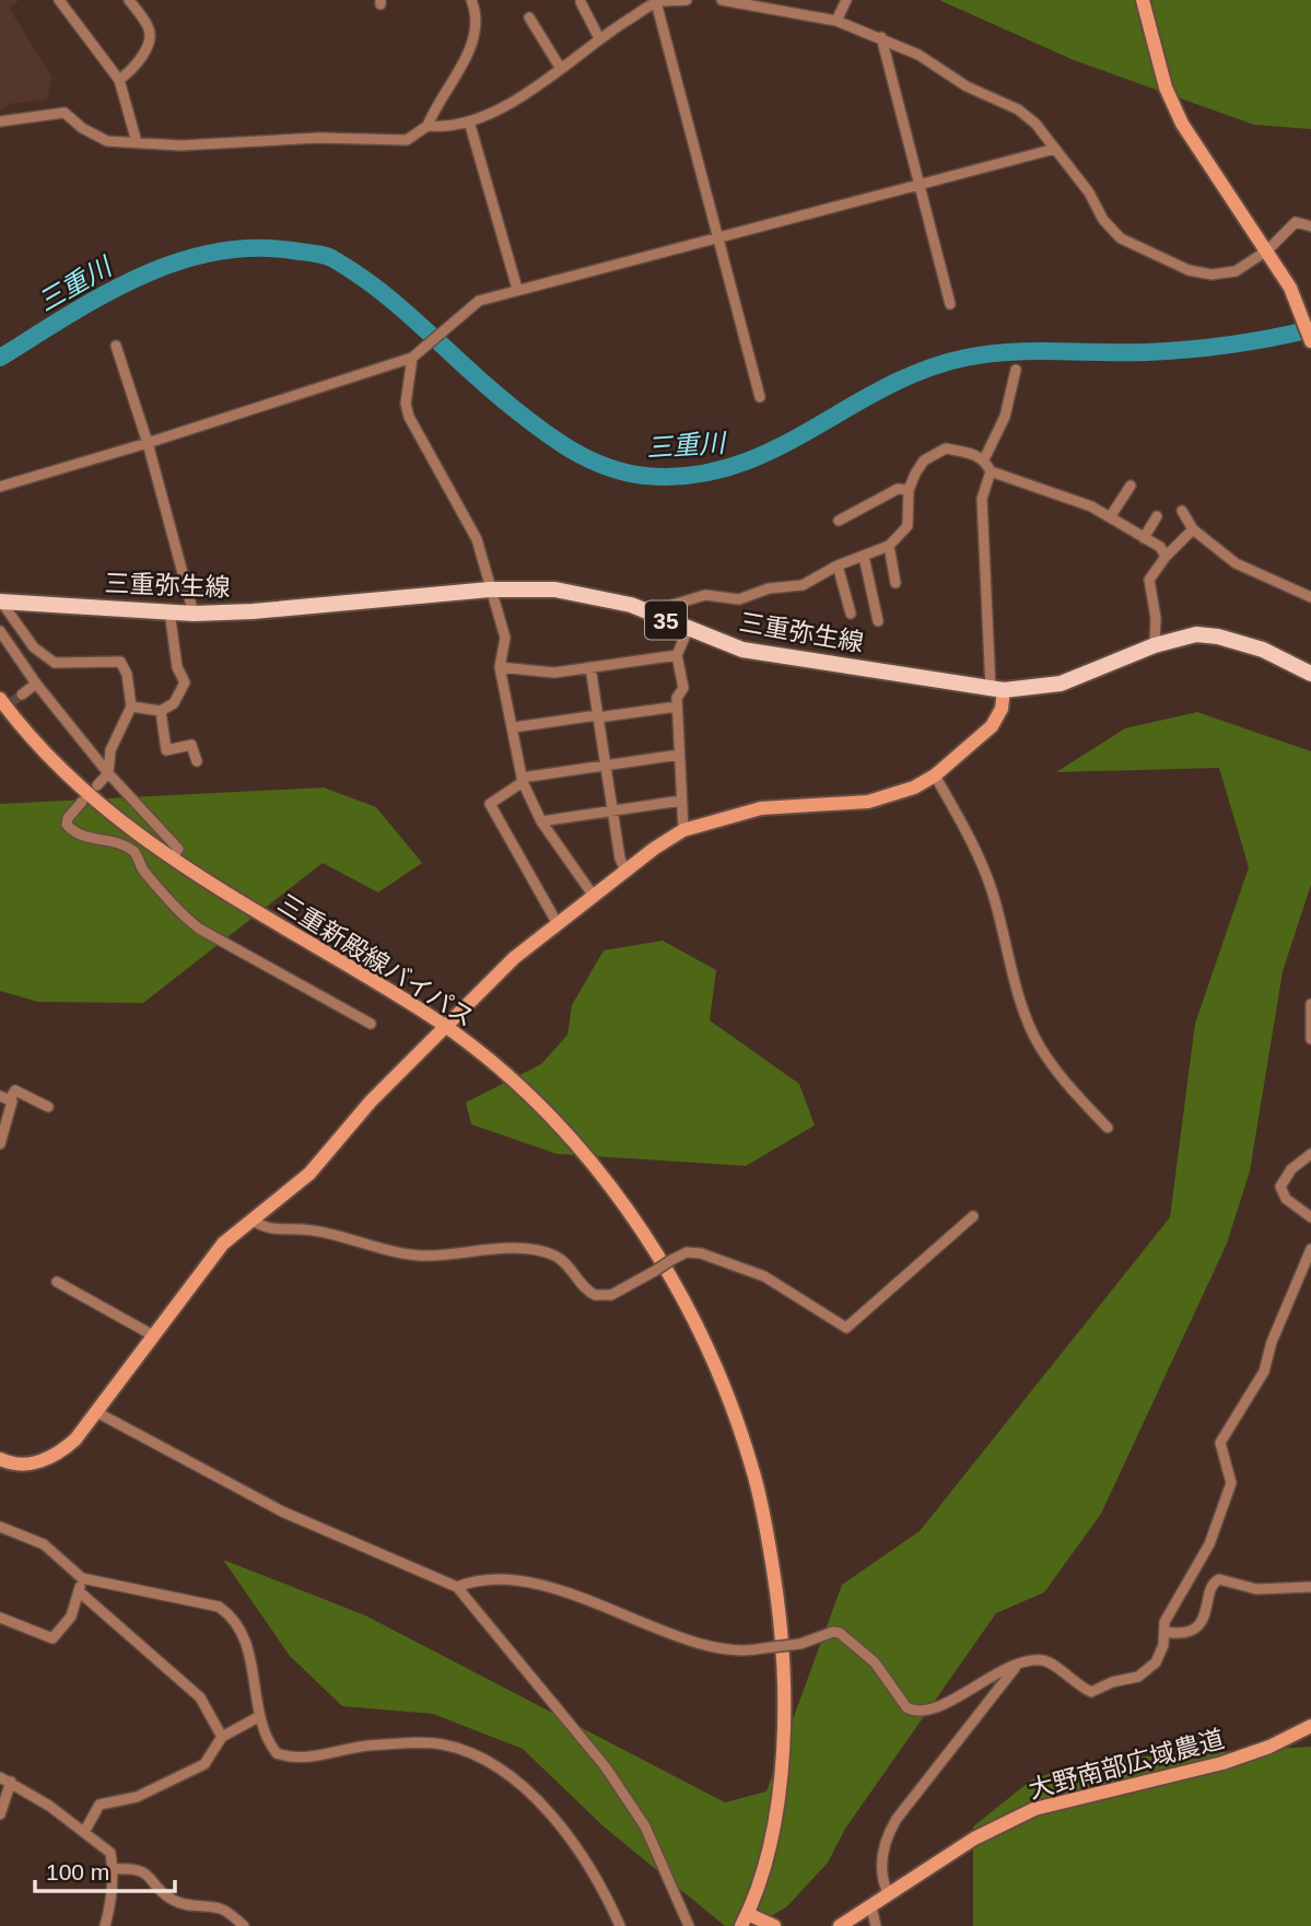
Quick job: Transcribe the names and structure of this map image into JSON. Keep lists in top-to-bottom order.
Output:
{
  "streets": {
    "main road": ["三重弥生線", "35"],
    "street": ["三重新殿線バイパス", "大野南部広域農道"]
  },
  "water": ["三重川"],
  "scale_bar": "100 m"
}
